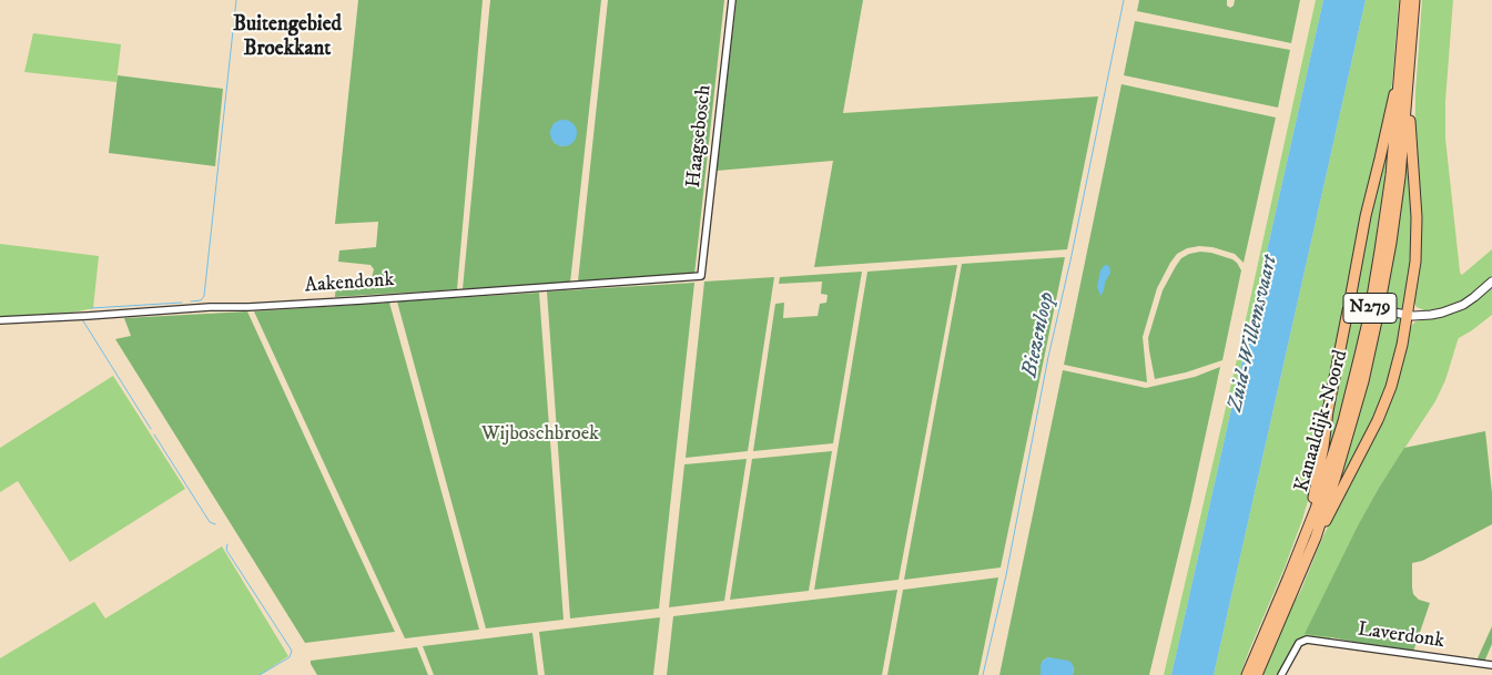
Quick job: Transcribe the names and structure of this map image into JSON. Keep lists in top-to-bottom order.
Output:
{
  "streets": {
    "highway": ["N279", "Kanaaldijk-Noord"],
    "street": ["Haagsebosch", "Aakendonk", "Laverdonk"]
  },
  "crossings": [
    ["Haagsebosch", "Aakendonk"],
    ["N279", "Kanaaldijk-Noord"]
  ],
  "districts": ["Buitengebied Broekkant"],
  "water": ["Zuid-Willemsvaart", "Biezenloop"],
  "parks": ["Wijboschbroek"]
}
